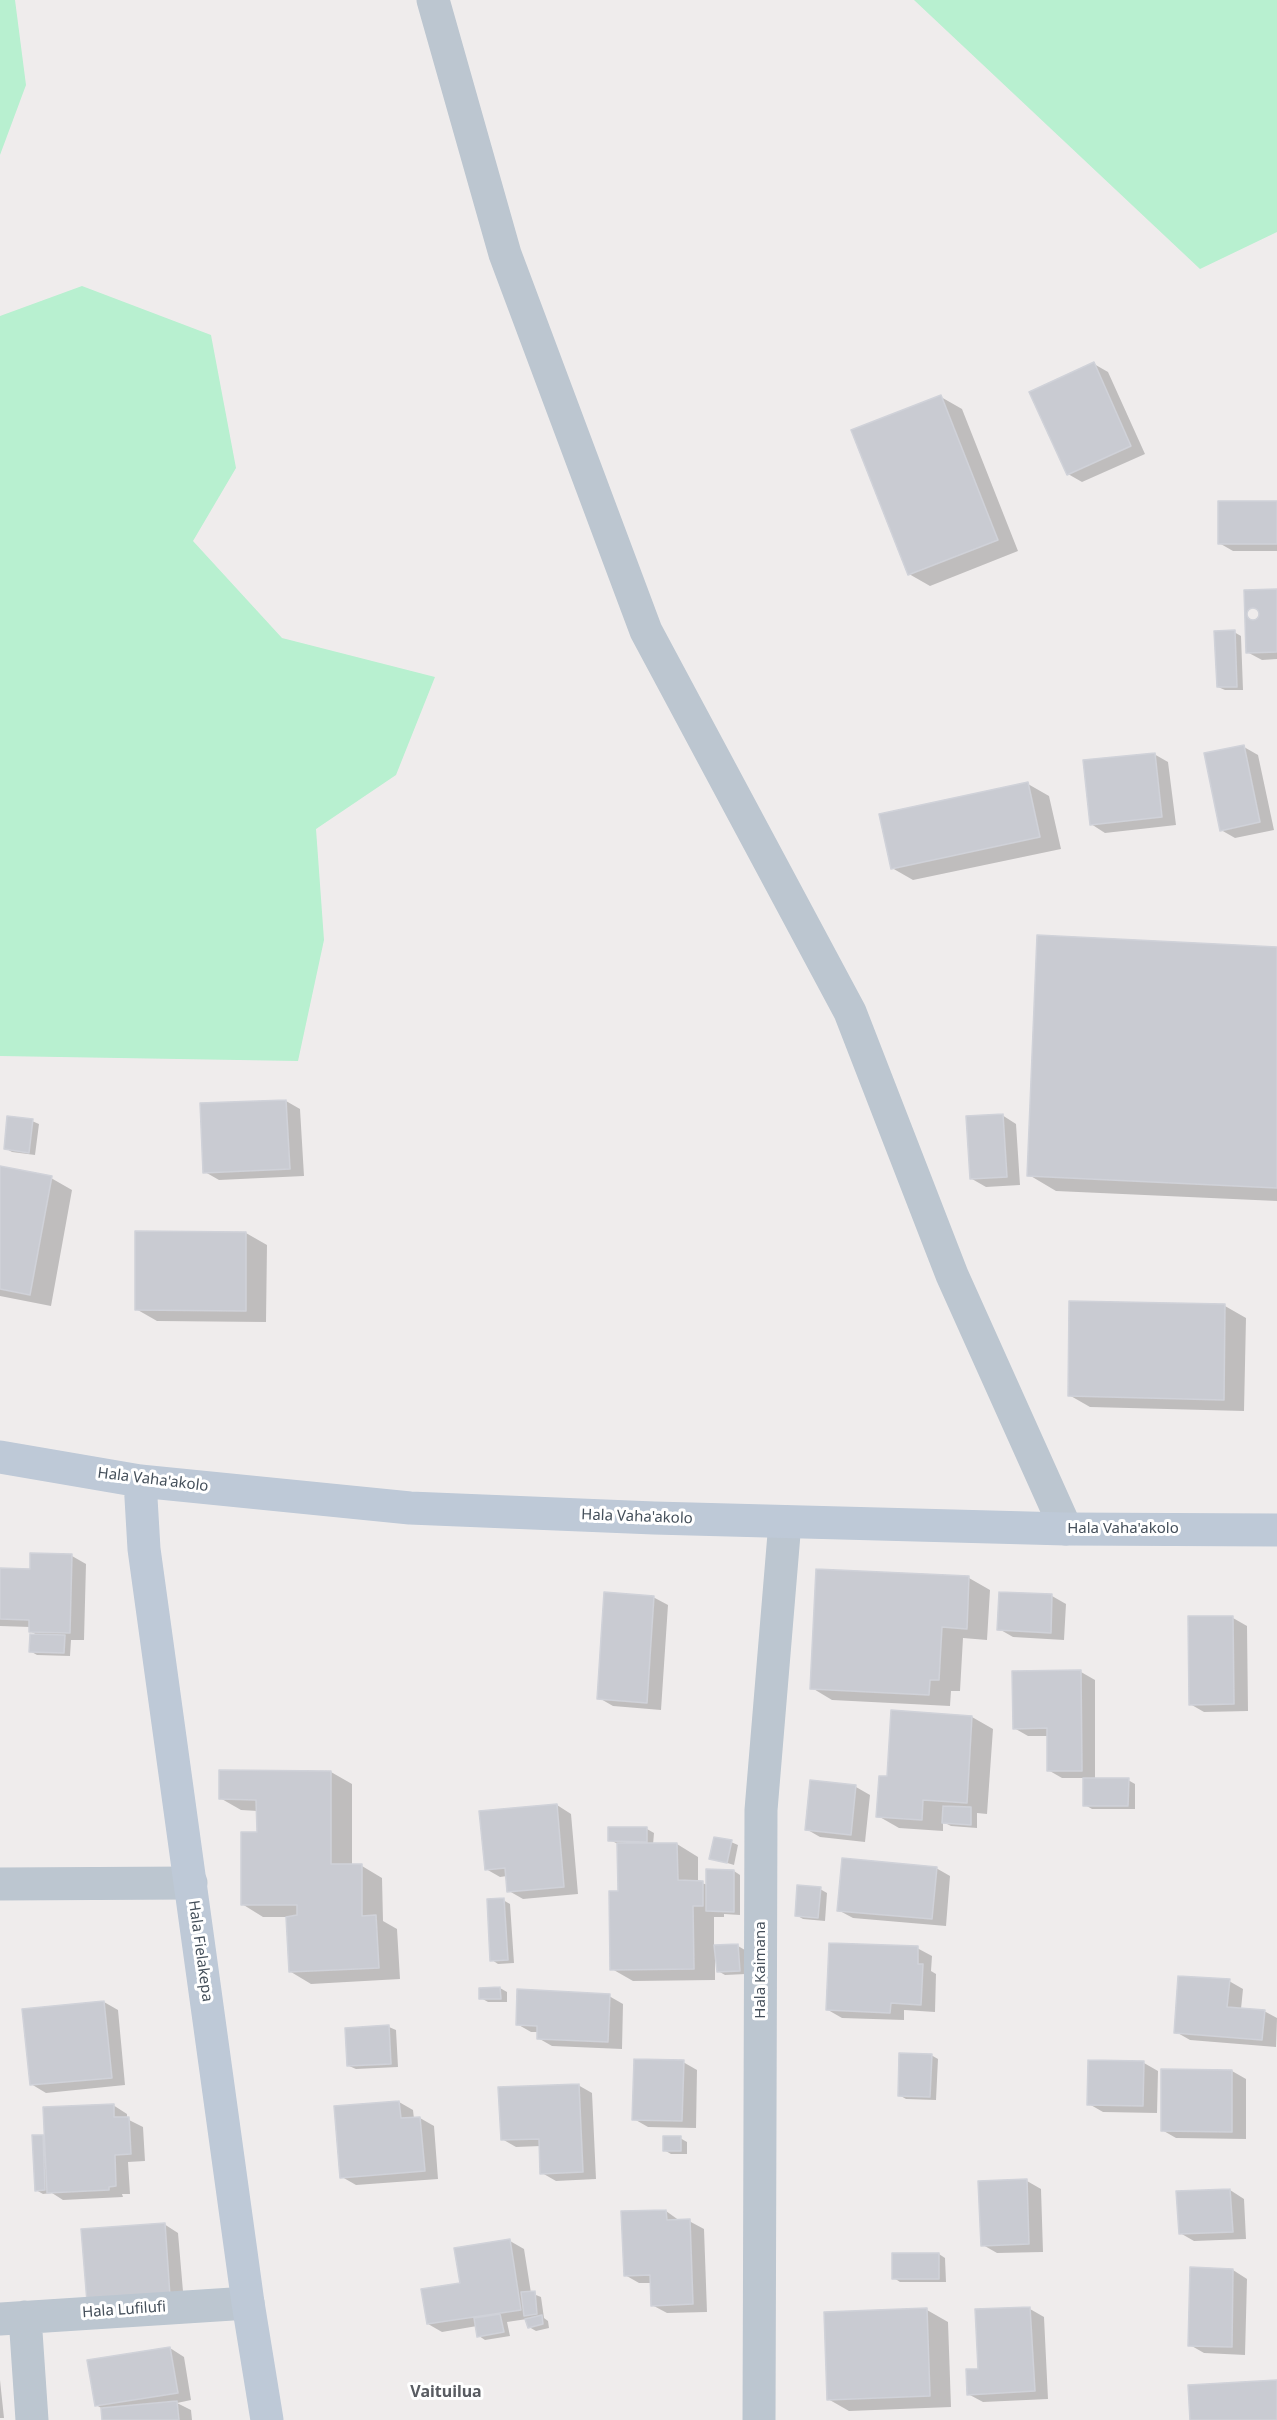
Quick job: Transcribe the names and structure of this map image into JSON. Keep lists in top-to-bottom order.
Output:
{
  "streets": {
    "main road": ["Hala Vaha'akolo", "Hala Fielakepa"],
    "street": ["Hala Kaimana", "Hala Lufilufi"]
  },
  "crossings": [
    ["Hala Vaha'akolo", "Hala Fielakepa"],
    ["Hala Vaha'akolo", "Hala Kaimana"],
    ["Hala Fielakepa", "Hala Lufilufi"]
  ],
  "districts": ["Vaituilua"]
}
